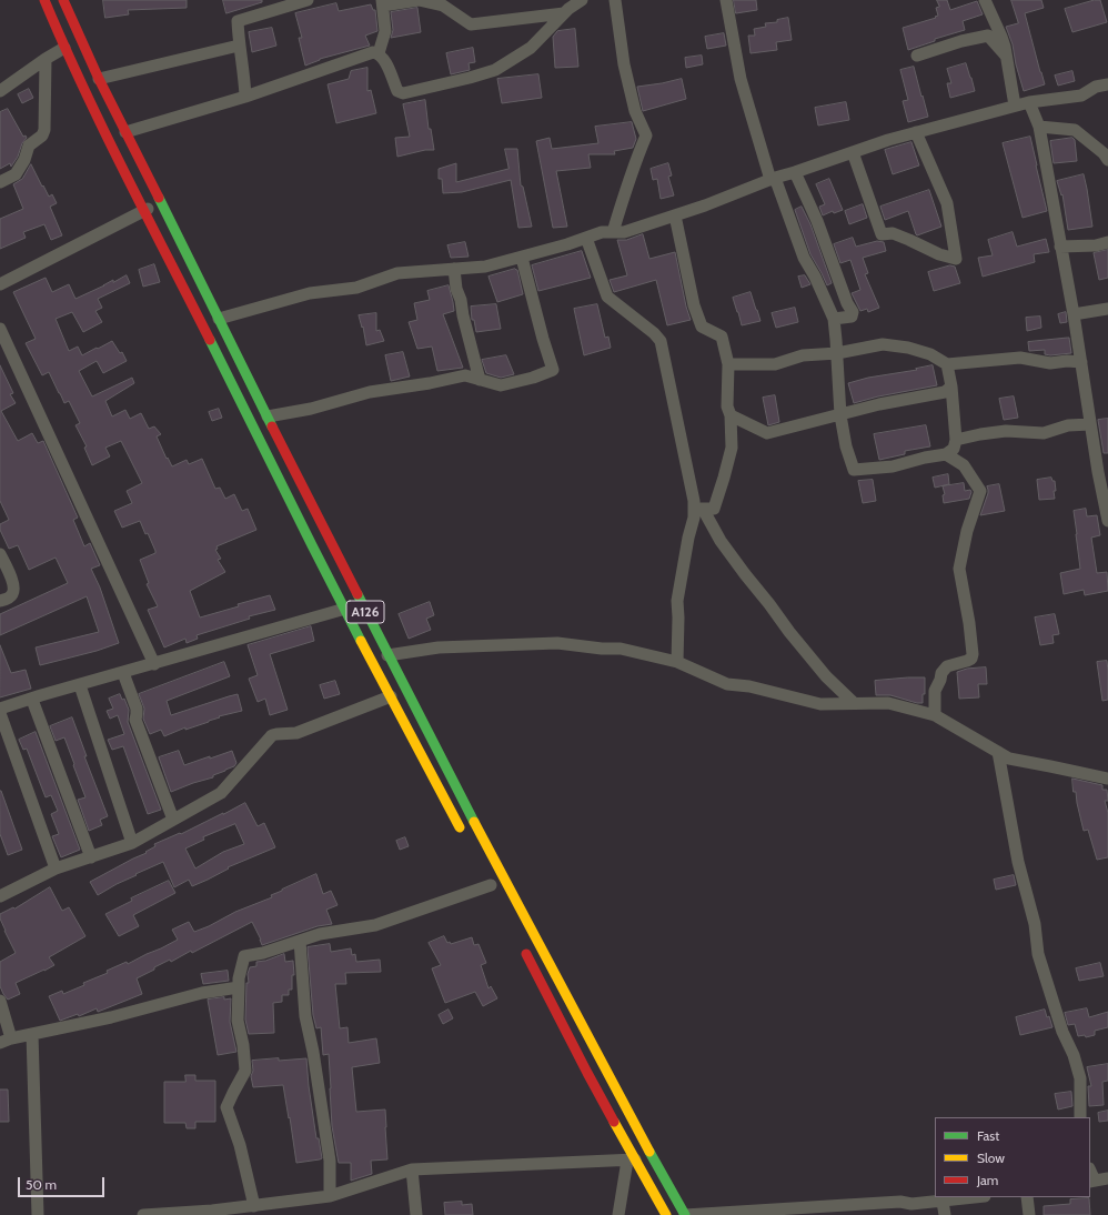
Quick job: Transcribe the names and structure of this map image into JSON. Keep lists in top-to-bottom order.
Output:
{
  "streets": {
    "highway": ["A126"]
  },
  "legend": ["Fast", "Slow", "Jam"],
  "scale_bar": "50 m"
}
